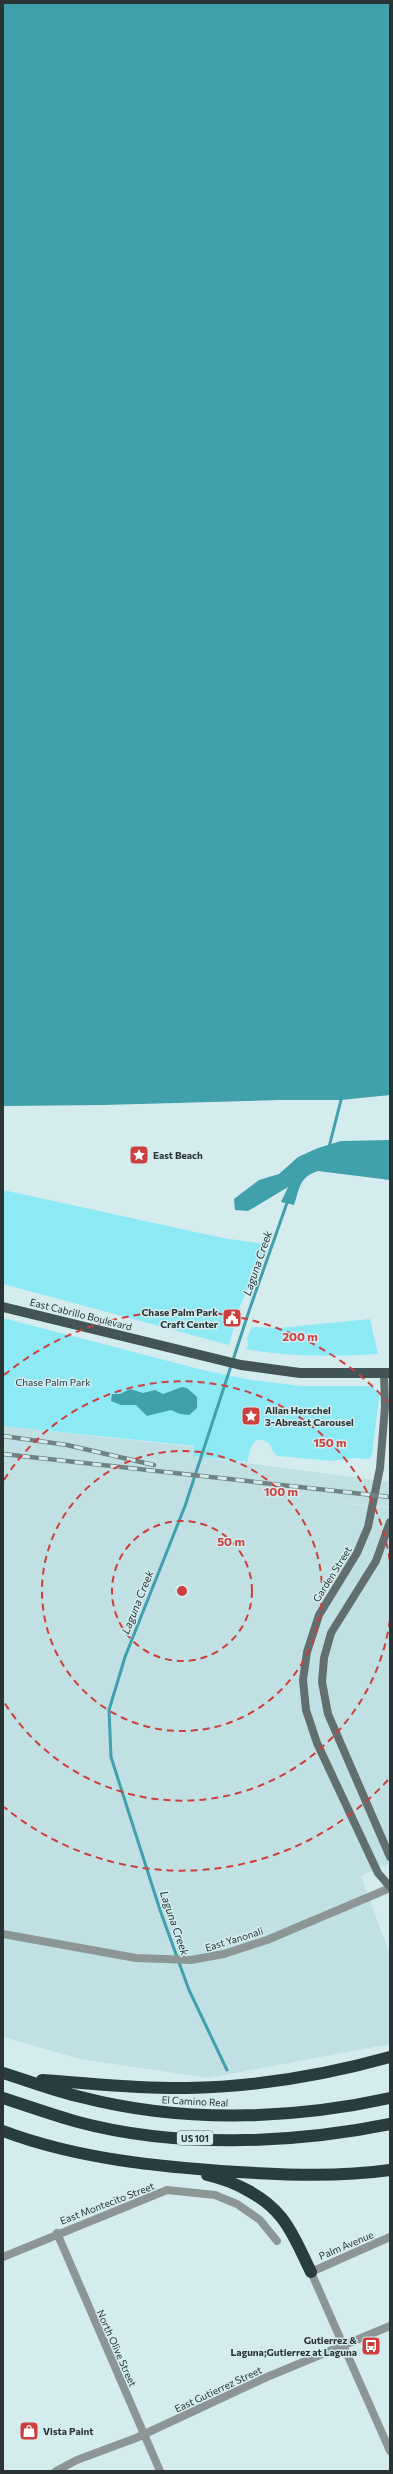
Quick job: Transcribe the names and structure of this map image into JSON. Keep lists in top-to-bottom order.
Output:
{
  "streets": {
    "highway": ["El Camino Real", "US 101"],
    "main road": ["East Cabrillo Boulevard", "Garden Street"],
    "street": [
      "East Yanonali",
      "East Montecito Street",
      "Palm Avenue",
      "North Olive Street",
      "East Gutierrez Street"
    ]
  },
  "crossings": [
    ["East Cabrillo Boulevard", "Garden Street"],
    ["Garden Street", "East Yanonali"],
    ["East Montecito Street", "North Olive Street"],
    ["North Olive Street", "East Gutierrez Street"]
  ],
  "water": ["Laguna Creek"],
  "parks": ["Chase Palm Park"],
  "places": {
    "place": ["East Beach", "Allan Herschel 3-Abreast Carousel"],
    "public building": ["Chase Palm Park Craft Center"],
    "bus stop": ["Gutierrez & Laguna;Gutierrez at Laguna"],
    "shop": ["Vista Paint"]
  },
  "rings": [
    "200 m",
    "150 m",
    "100 m",
    "50 m"
  ]
}
